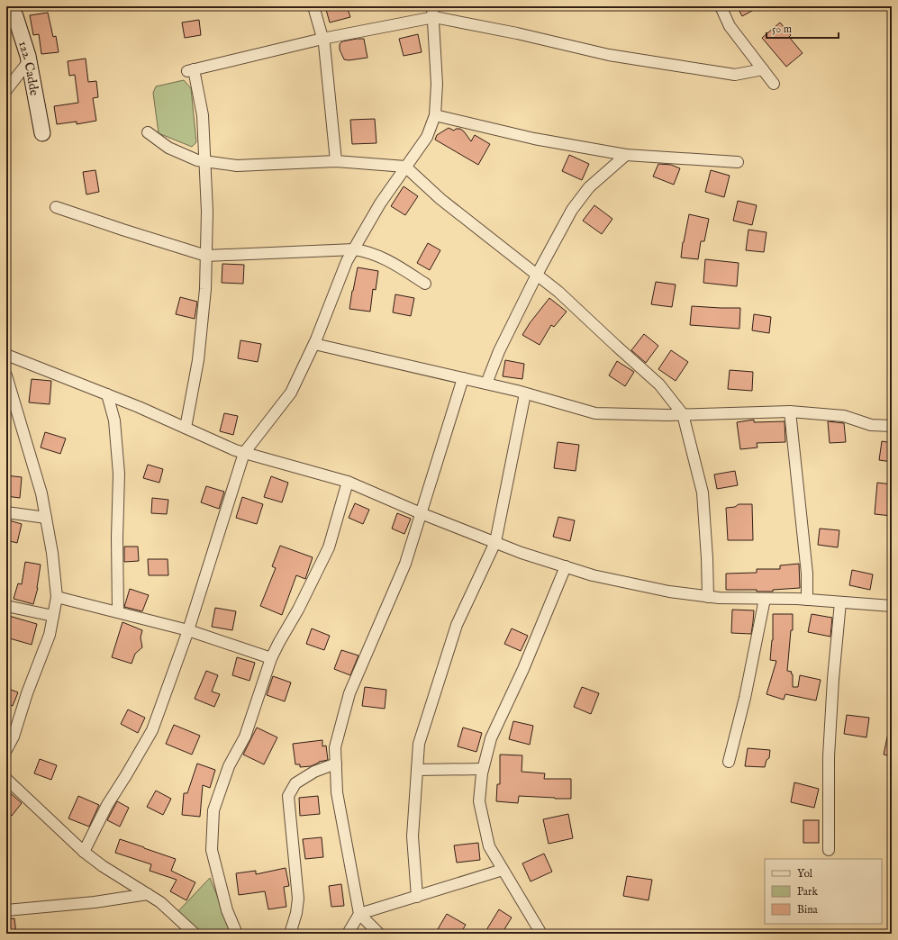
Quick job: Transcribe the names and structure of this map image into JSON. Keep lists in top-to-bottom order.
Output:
{
  "streets": {
    "street": ["122. Cadde"]
  },
  "legend": ["Yol", "Park", "Bina"],
  "scale_bar": "50 m"
}
